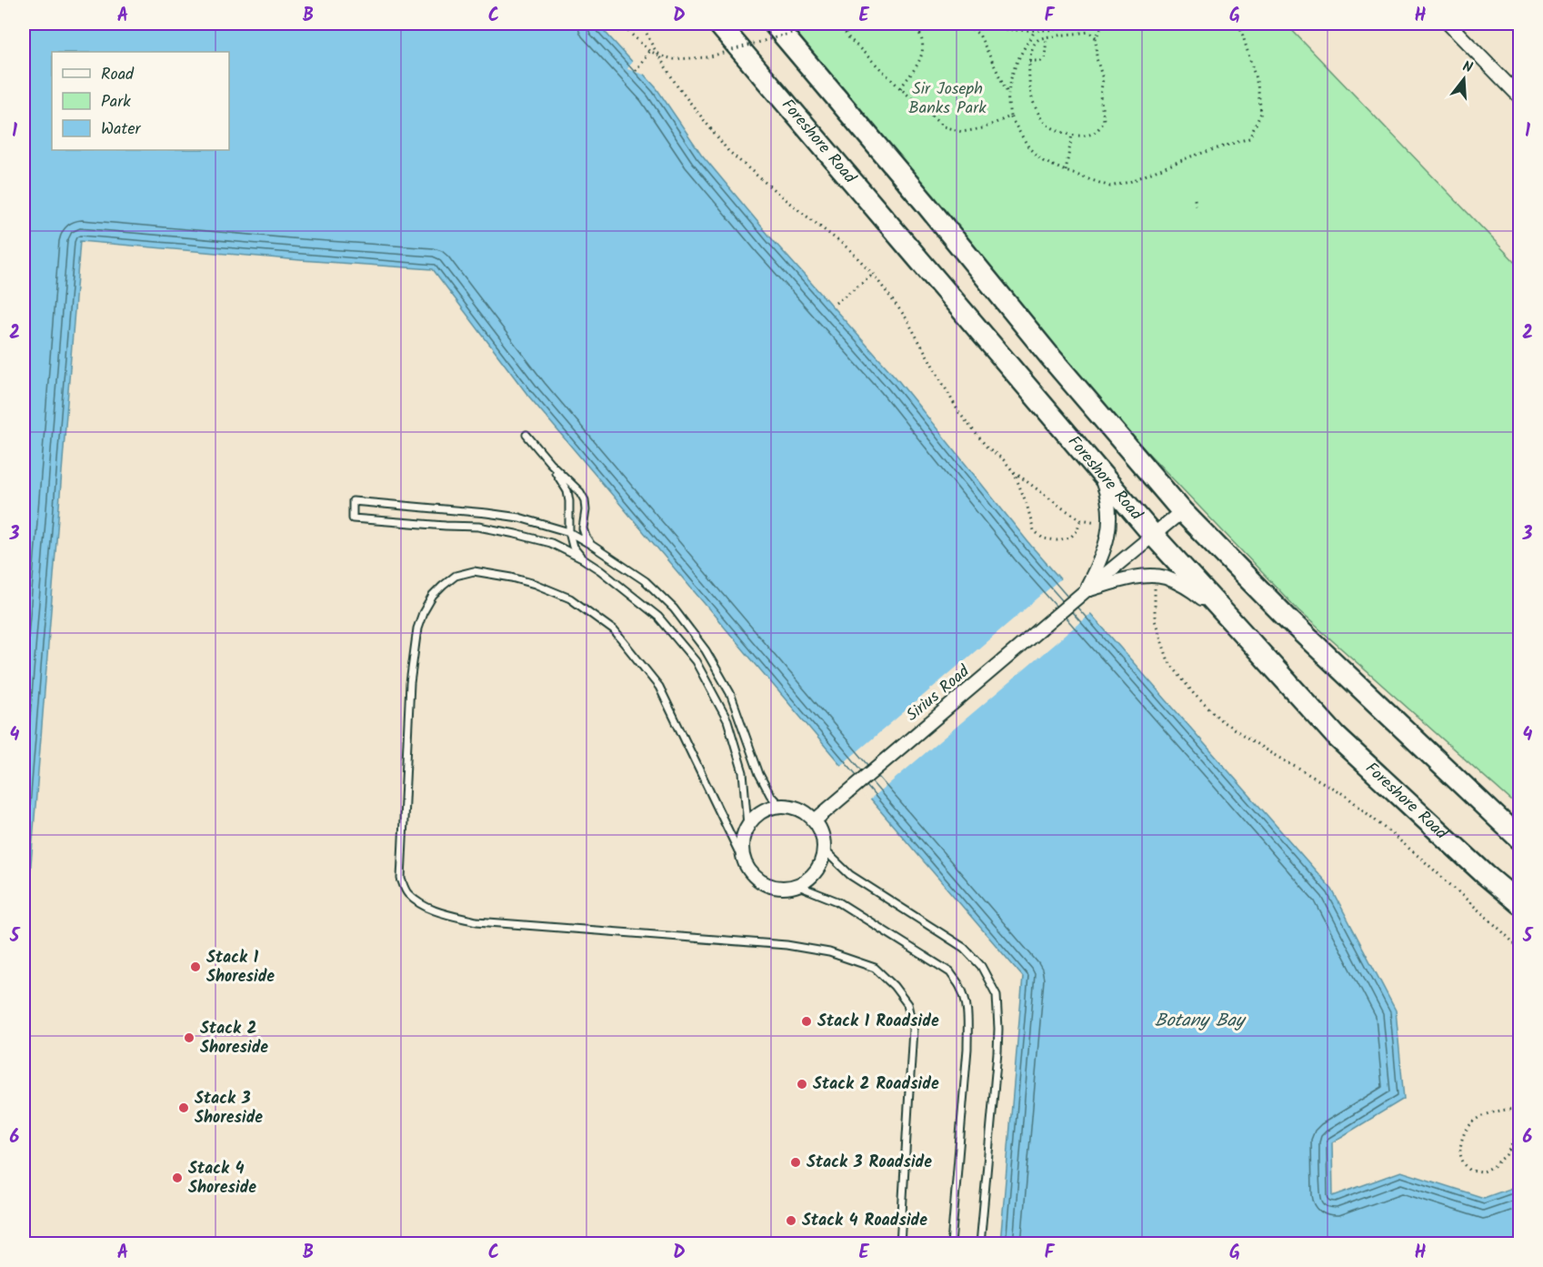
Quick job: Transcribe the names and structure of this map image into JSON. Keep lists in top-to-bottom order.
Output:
{
  "streets": {
    "main road": ["Foreshore Road"],
    "street": ["Sirius Road"]
  },
  "crossings": [
    ["Foreshore Road", "Sirius Road"]
  ],
  "water": ["Botany Bay"],
  "parks": ["Sir Joseph Banks Park"],
  "places": [
    "Stack 1 Shoreside",
    "Stack 1 Roadside",
    "Stack 2 Shoreside",
    "Stack 2 Roadside",
    "Stack 3 Shoreside",
    "Stack 3 Roadside",
    "Stack 4 Shoreside",
    "Stack 4 Roadside"
  ],
  "legend": ["Road", "Park", "Water"],
  "north": "top",
  "grid": {
    "columns": [
      "A",
      "B",
      "C",
      "D",
      "E",
      "F",
      "G",
      "H"
    ],
    "rows": [
      "1",
      "2",
      "3",
      "4",
      "5",
      "6"
    ]
  }
}
